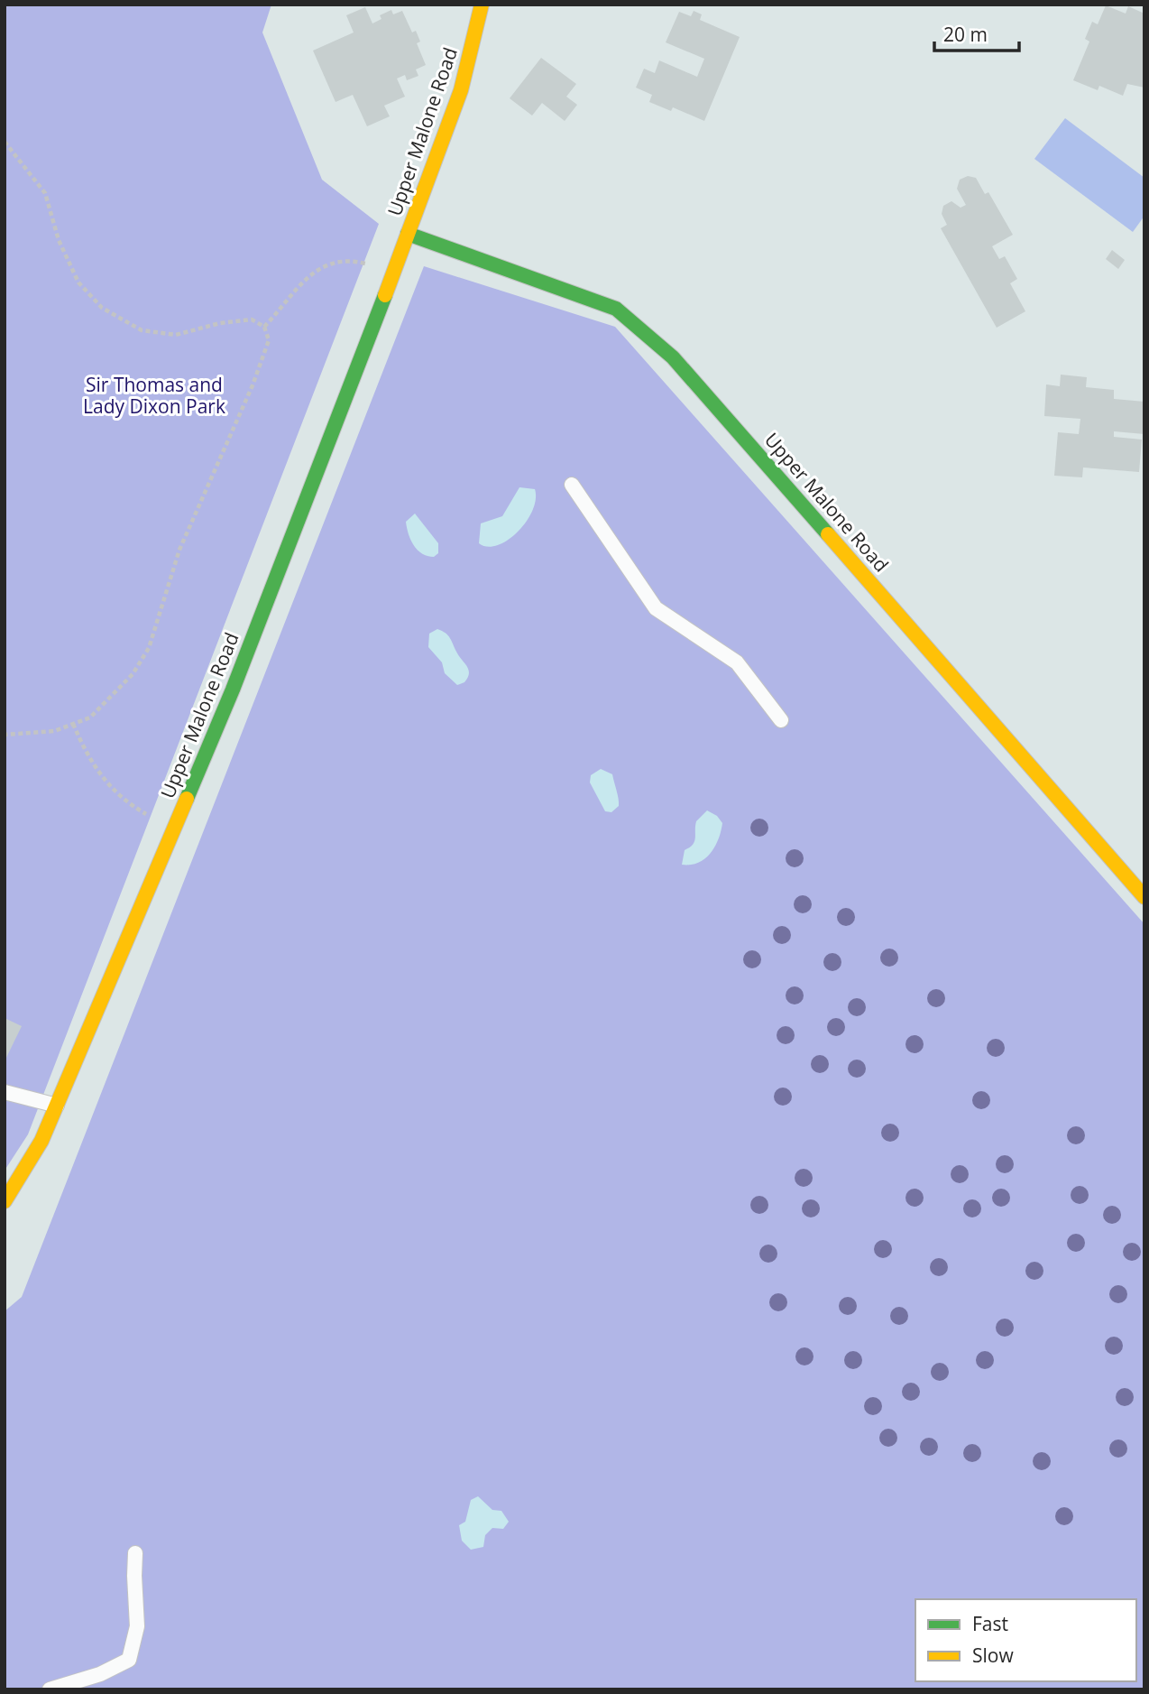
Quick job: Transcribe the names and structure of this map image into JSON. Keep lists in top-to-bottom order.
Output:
{
  "streets": {
    "main road": ["Upper Malone Road"]
  },
  "parks": ["Sir Thomas and Lady Dixon Park"],
  "legend": ["Fast", "Slow"],
  "scale_bar": "20 m"
}
